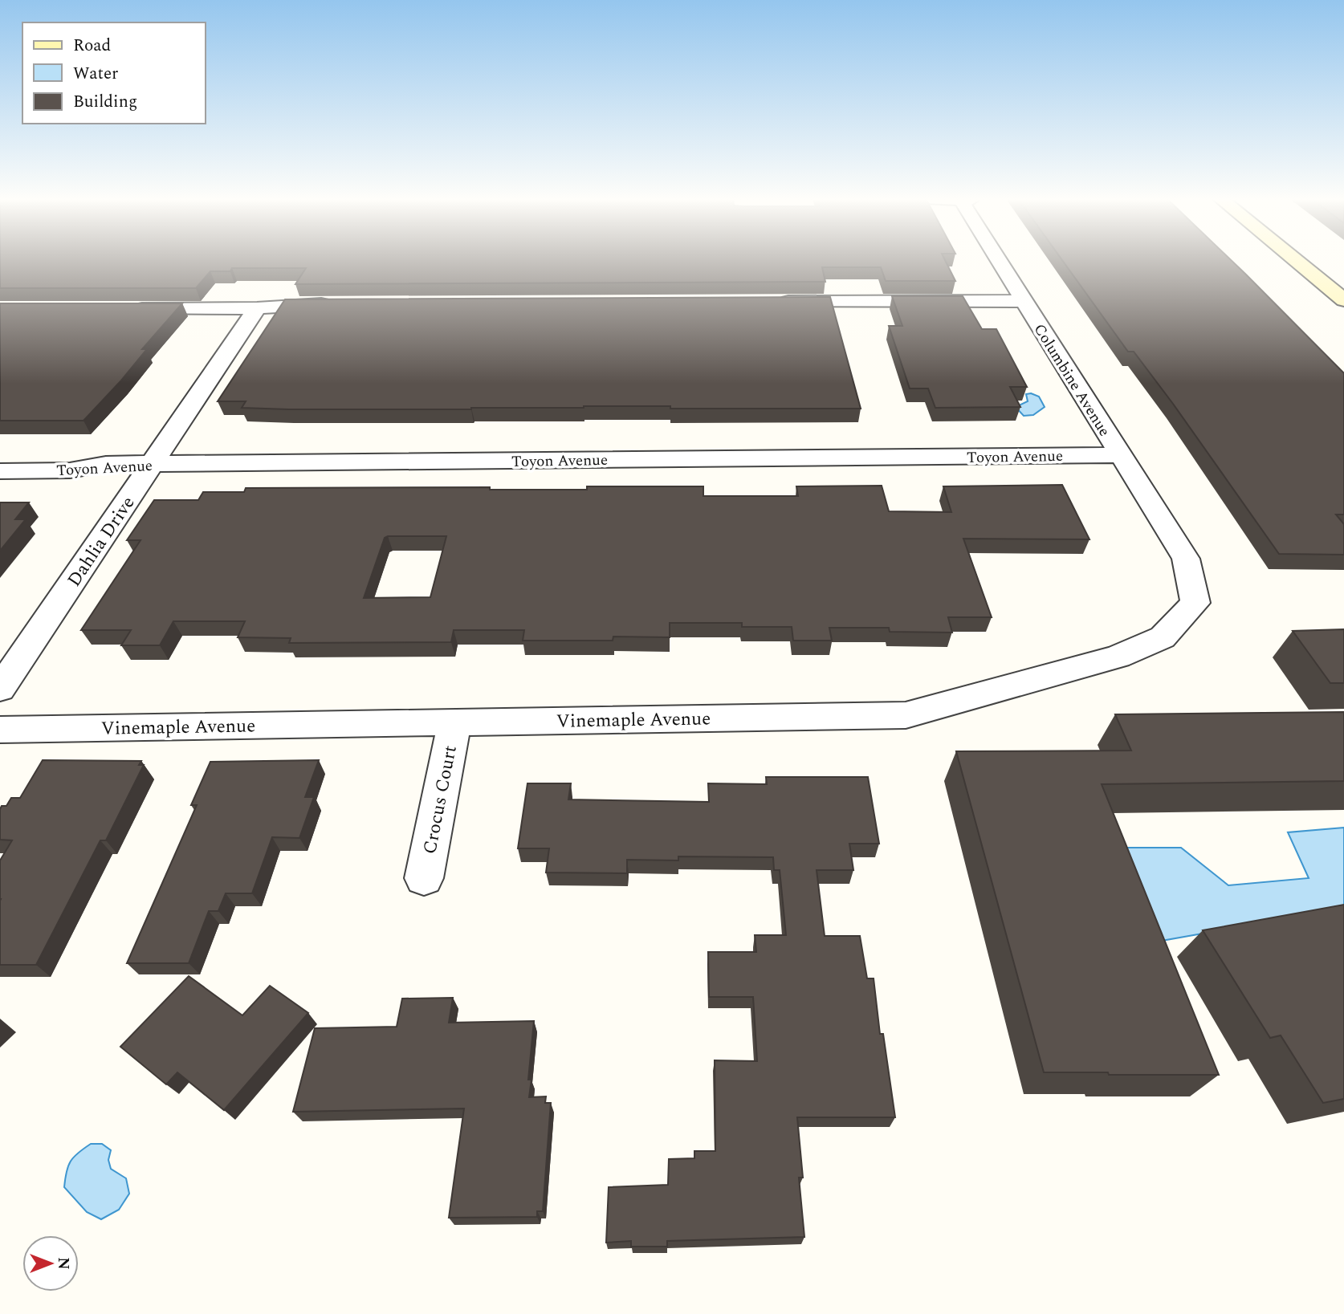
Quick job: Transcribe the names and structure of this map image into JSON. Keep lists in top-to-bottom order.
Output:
{
  "streets": {
    "street": [
      "Columbine Avenue",
      "Toyon Avenue",
      "Dahlia Drive",
      "Vinemaple Avenue",
      "Crocus Court"
    ]
  },
  "crossings": [
    ["Columbine Avenue", "Toyon Avenue"],
    ["Columbine Avenue", "Vinemaple Avenue"],
    ["Toyon Avenue", "Dahlia Drive"],
    ["Vinemaple Avenue", "Crocus Court"]
  ],
  "legend": ["Road", "Water", "Building"],
  "north": "right"
}
